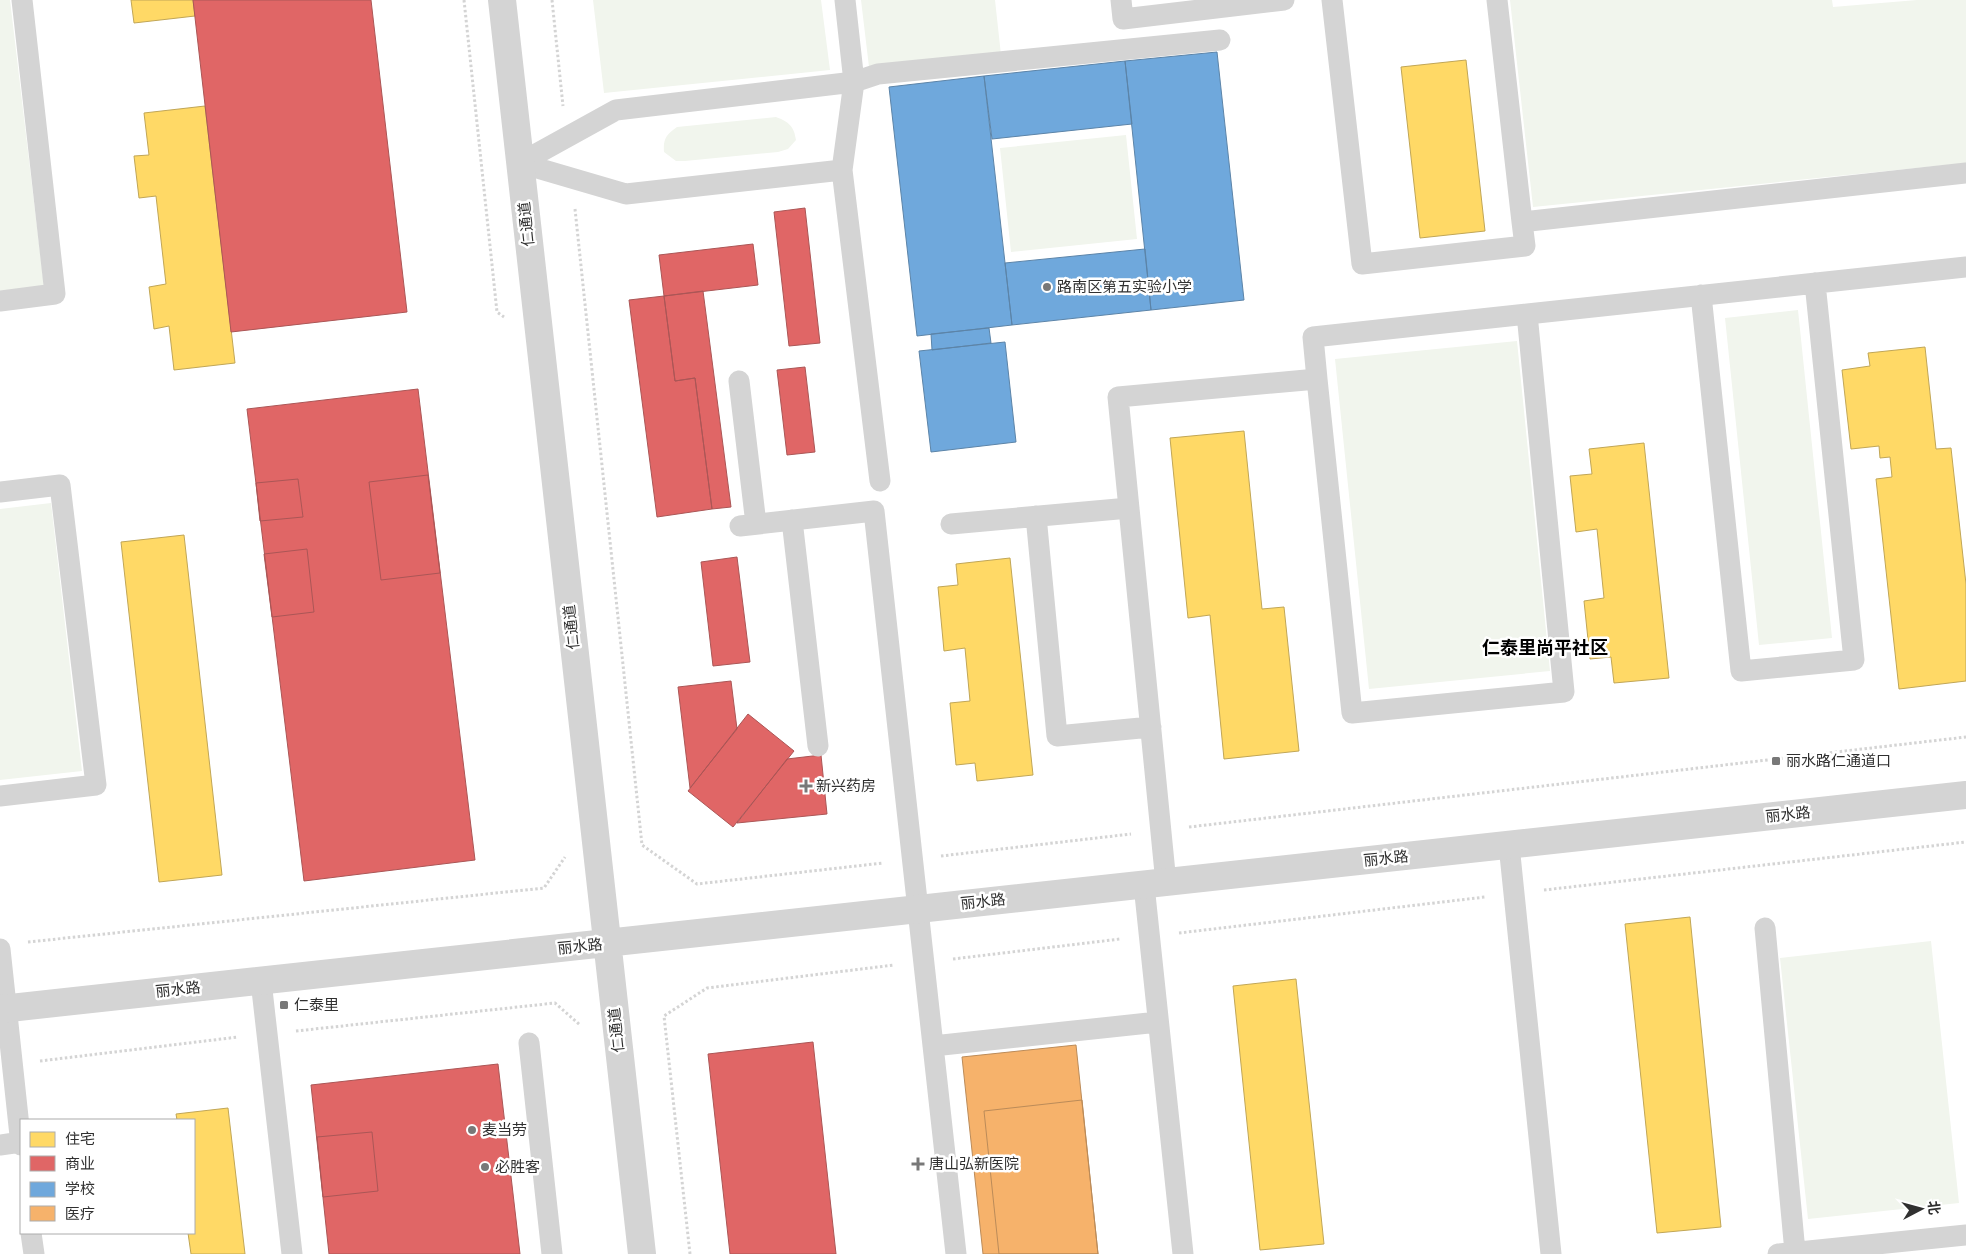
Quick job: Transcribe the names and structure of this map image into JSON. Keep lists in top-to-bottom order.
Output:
{
  "streets": {
    "street": ["仁通道", "丽水路"]
  },
  "crossings": [
    ["仁通道", "丽水路"]
  ],
  "districts": ["仁泰里尚平社区"],
  "places": {
    "other": ["路南区第五实验小学", "麦当劳", "必胜客"],
    "transit": ["丽水路仁通道口", "仁泰里"],
    "health": ["新兴药房", "唐山弘新医院"]
  },
  "legend": [
    "住宅",
    "商业",
    "学校",
    "医疗"
  ],
  "north": "right"
}
